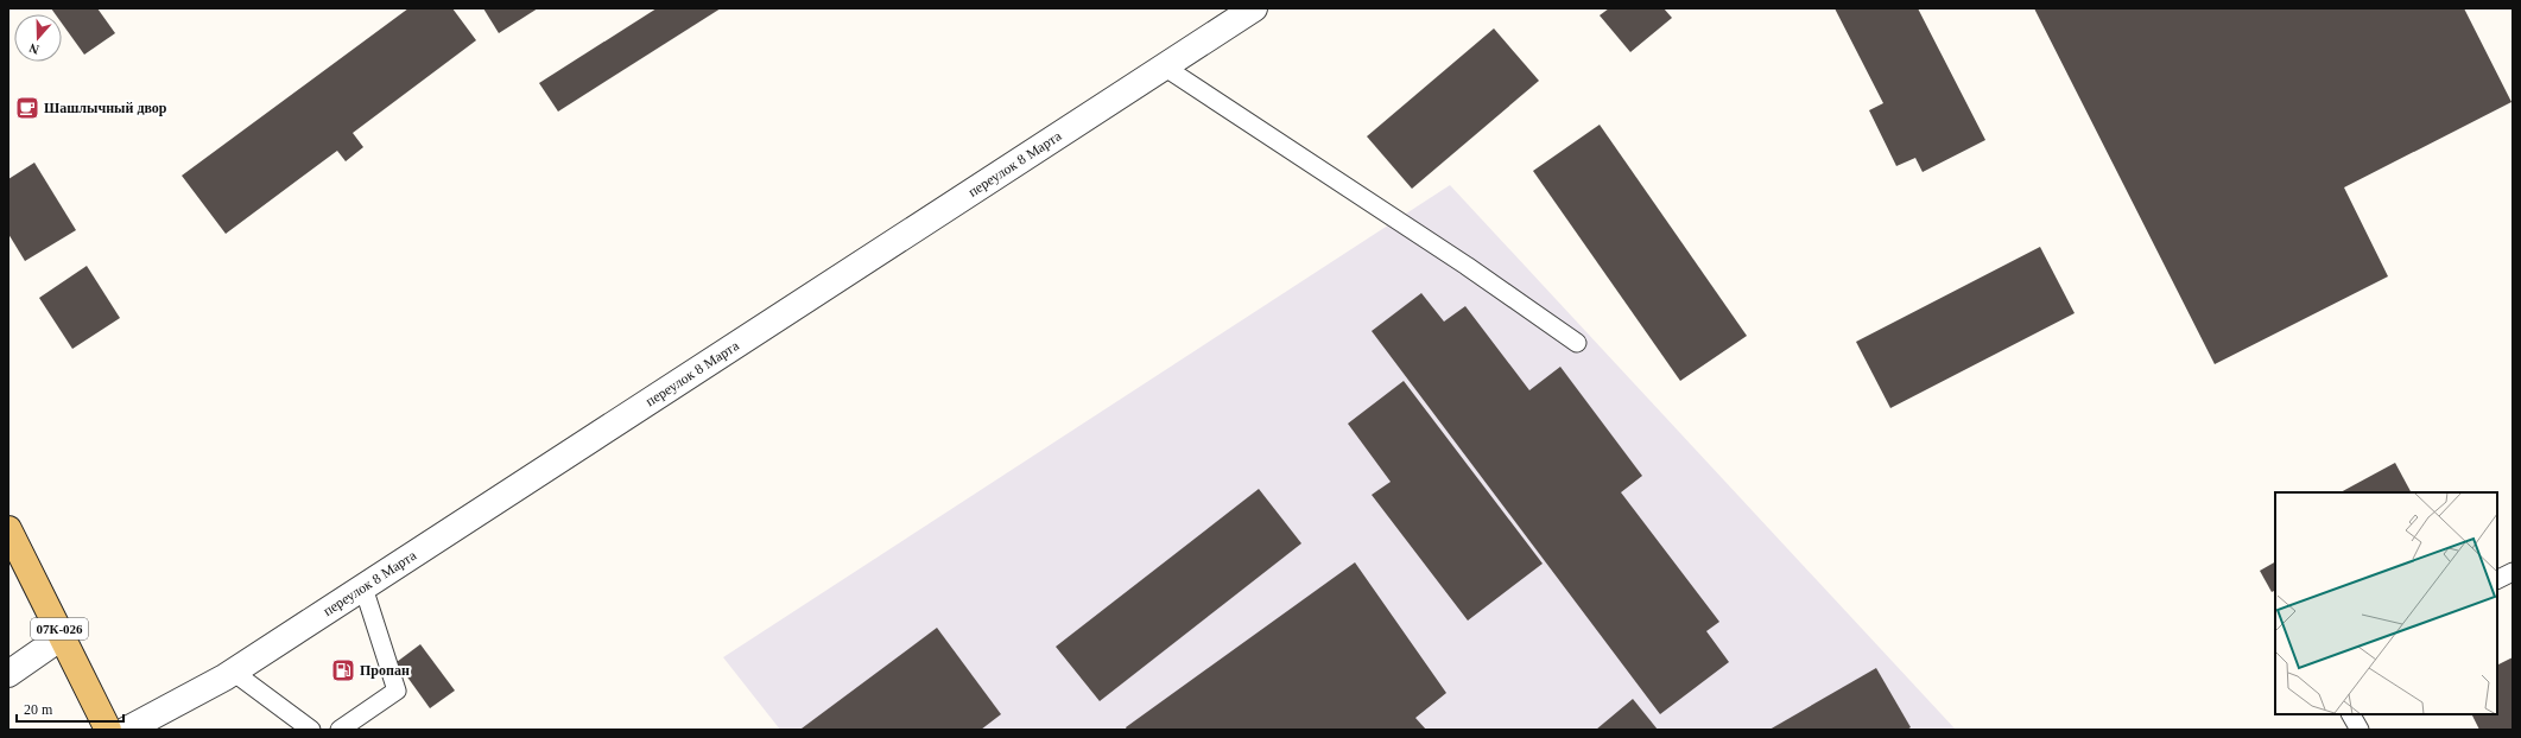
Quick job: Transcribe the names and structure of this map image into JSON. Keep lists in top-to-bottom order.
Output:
{
  "streets": {
    "main road": ["07К-026"],
    "street": ["переулок 8 Марта"]
  },
  "places": {
    "cafe": ["Шашлычный двор"],
    "fuel station": ["Пропан"]
  },
  "scale_bar": "20 m",
  "north": "bottom"
}
